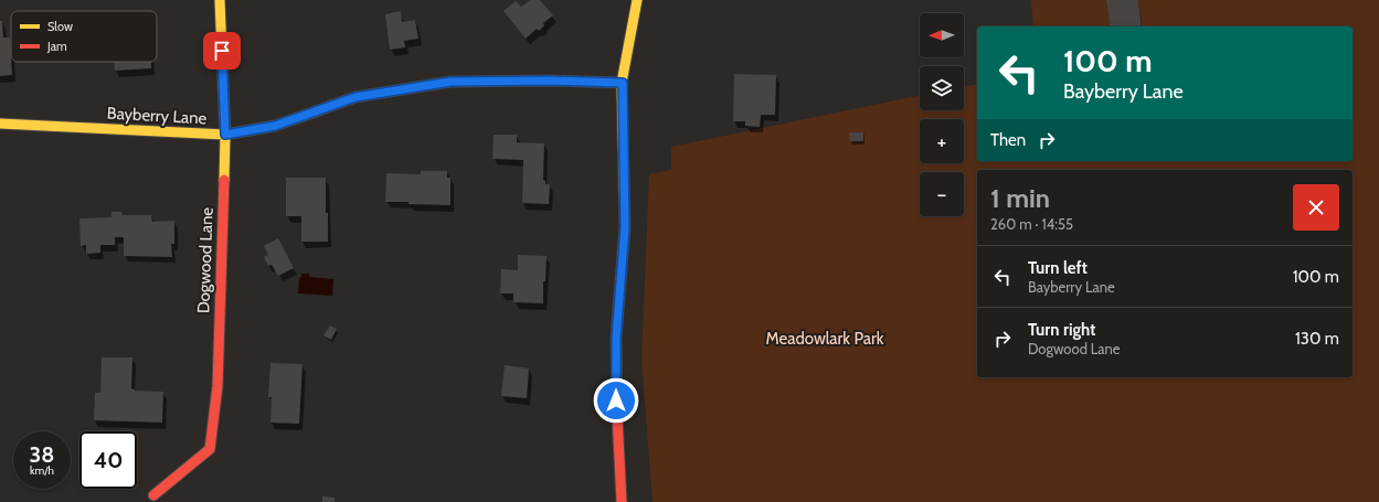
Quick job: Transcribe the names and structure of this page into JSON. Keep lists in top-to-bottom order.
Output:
{
  "streets": {
    "street": ["Bayberry Lane", "Dogwood Lane"]
  },
  "crossings": [
    ["Bayberry Lane", "Dogwood Lane"]
  ],
  "parks": ["Meadowlark Park"],
  "legend": ["Slow", "Jam"],
  "north": "left",
  "page": {
    "map_buttons": ["+", "−"],
    "turn": ["100 m", "Bayberry Lane"],
    "then": "Then",
    "heading": ["1 min", "260 m · 14:55"],
    "list": [
      {
        "name": "Turn left",
        "note": "Bayberry Lane",
        "value": "100 m"
      },
      {
        "name": "Turn right",
        "note": "Dogwood Lane",
        "value": "130 m"
      }
    ],
    "speed": "38 km/h",
    "limit": "40"
  }
}
